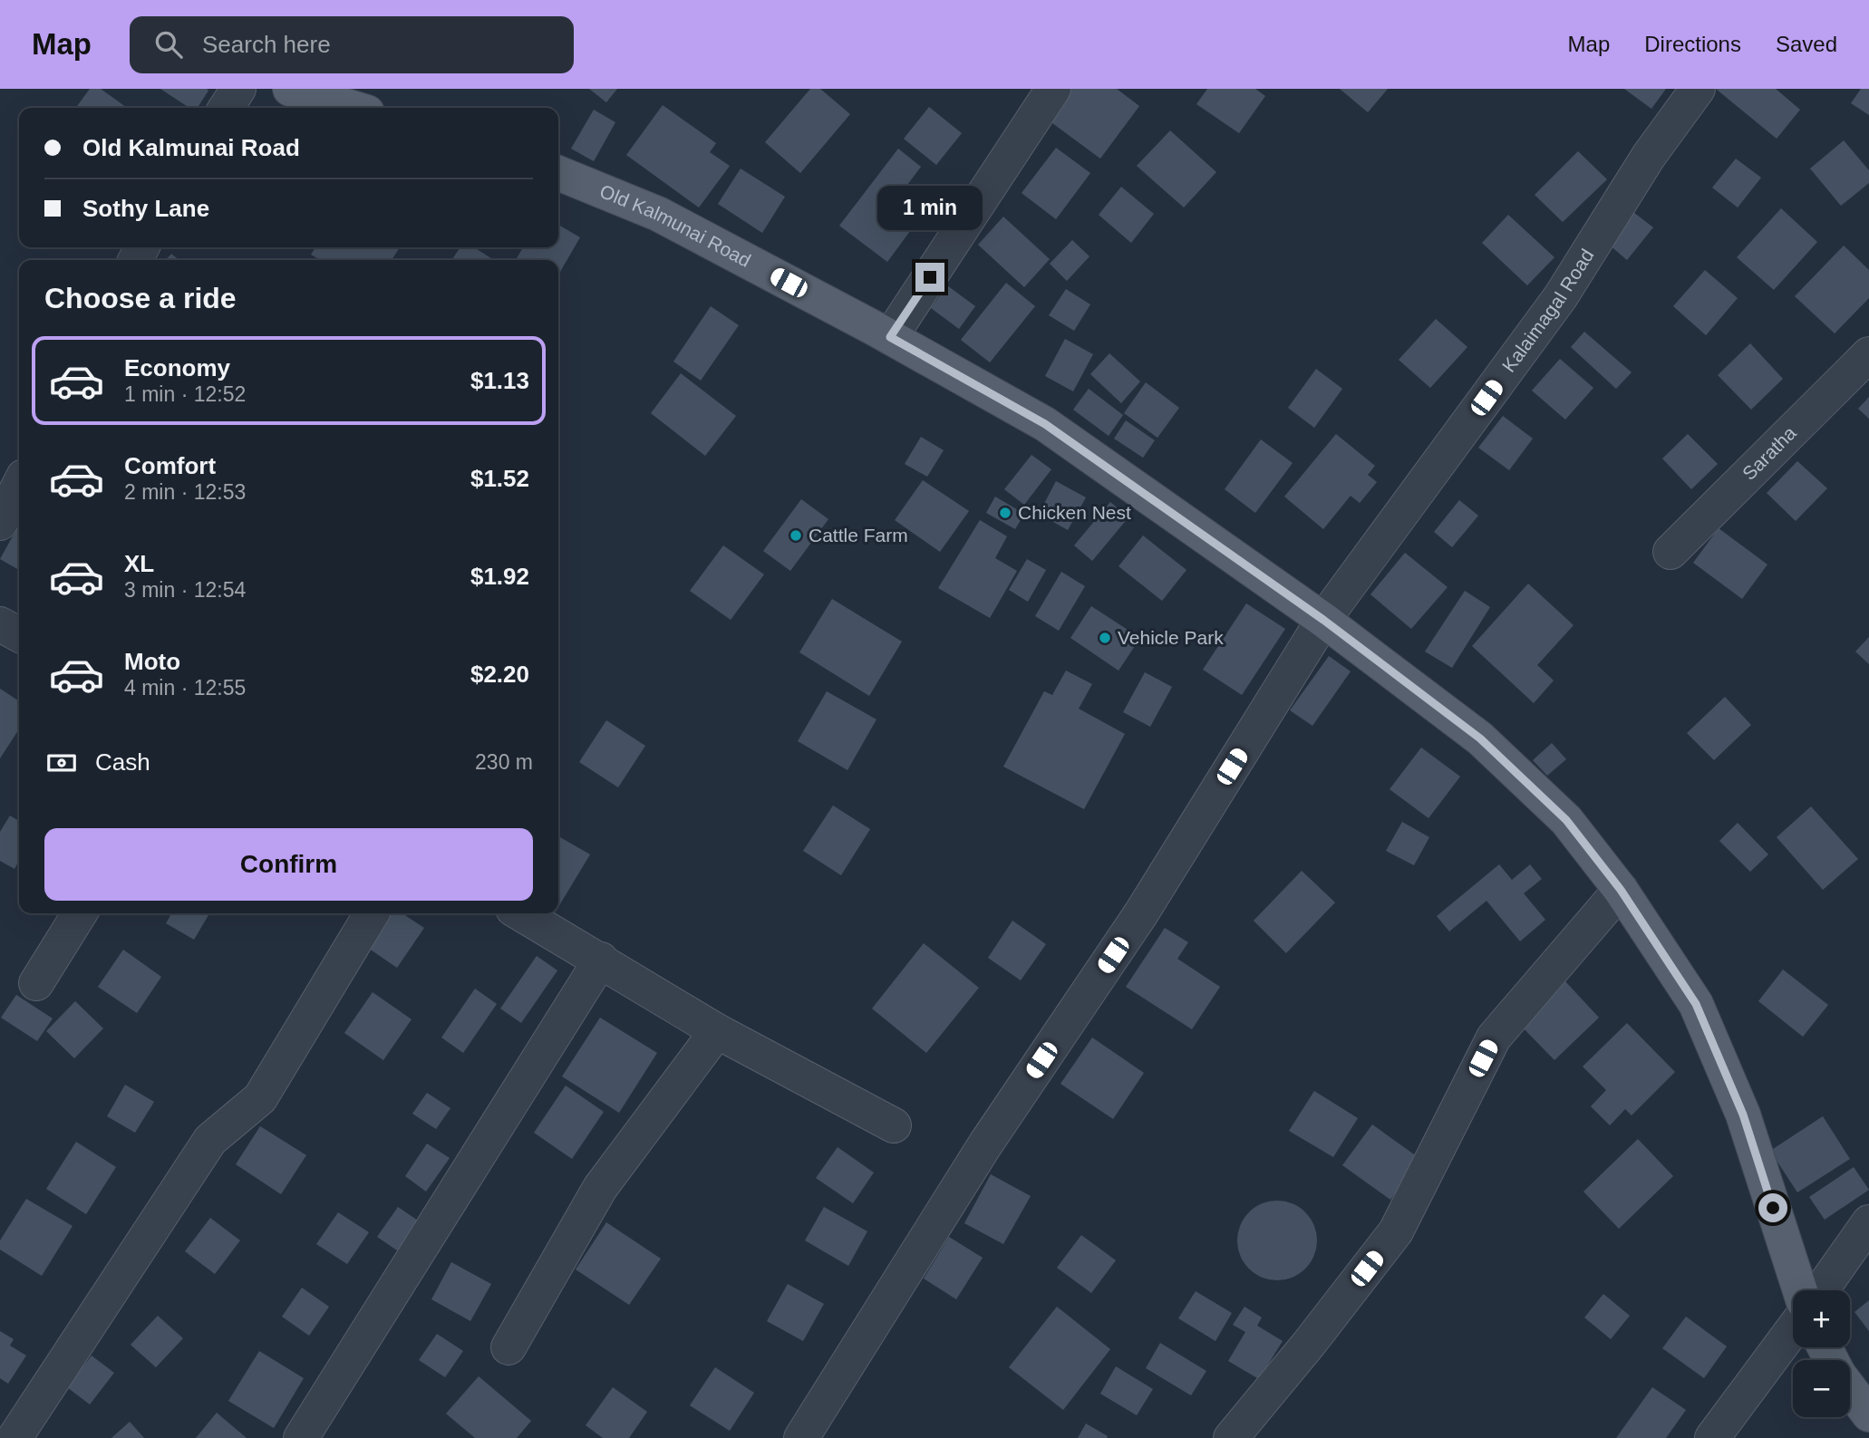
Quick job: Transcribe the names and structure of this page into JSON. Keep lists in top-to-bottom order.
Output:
{
  "streets": {
    "main road": ["Old Kalmunai Road"],
    "street": ["Kalaimagal Road", "Saratha"]
  },
  "crossings": [
    ["Old Kalmunai Road", "Kalaimagal Road"]
  ],
  "places": ["Chicken Nest", "Cattle Farm", "Vehicle Park"],
  "page": {
    "header": "Map",
    "search": "Search here",
    "nav": ["Map", "Directions", "Saved"],
    "banner": ["Old Kalmunai Road", "Sothy Lane"],
    "bubble": "1 min",
    "heading": "Choose a ride",
    "list": [
      {
        "name": "Economy",
        "note": "1 min · 12:52",
        "value": "$1.13"
      },
      {
        "name": "Comfort",
        "note": "2 min · 12:53",
        "value": "$1.52"
      },
      {
        "name": "XL",
        "note": "3 min · 12:54",
        "value": "$1.92"
      },
      {
        "name": "Moto",
        "note": "4 min · 12:55",
        "value": "$2.20"
      }
    ],
    "pay": ["Cash", "230 m"],
    "buttons": "Confirm",
    "map_buttons": ["+", "−"]
  }
}
